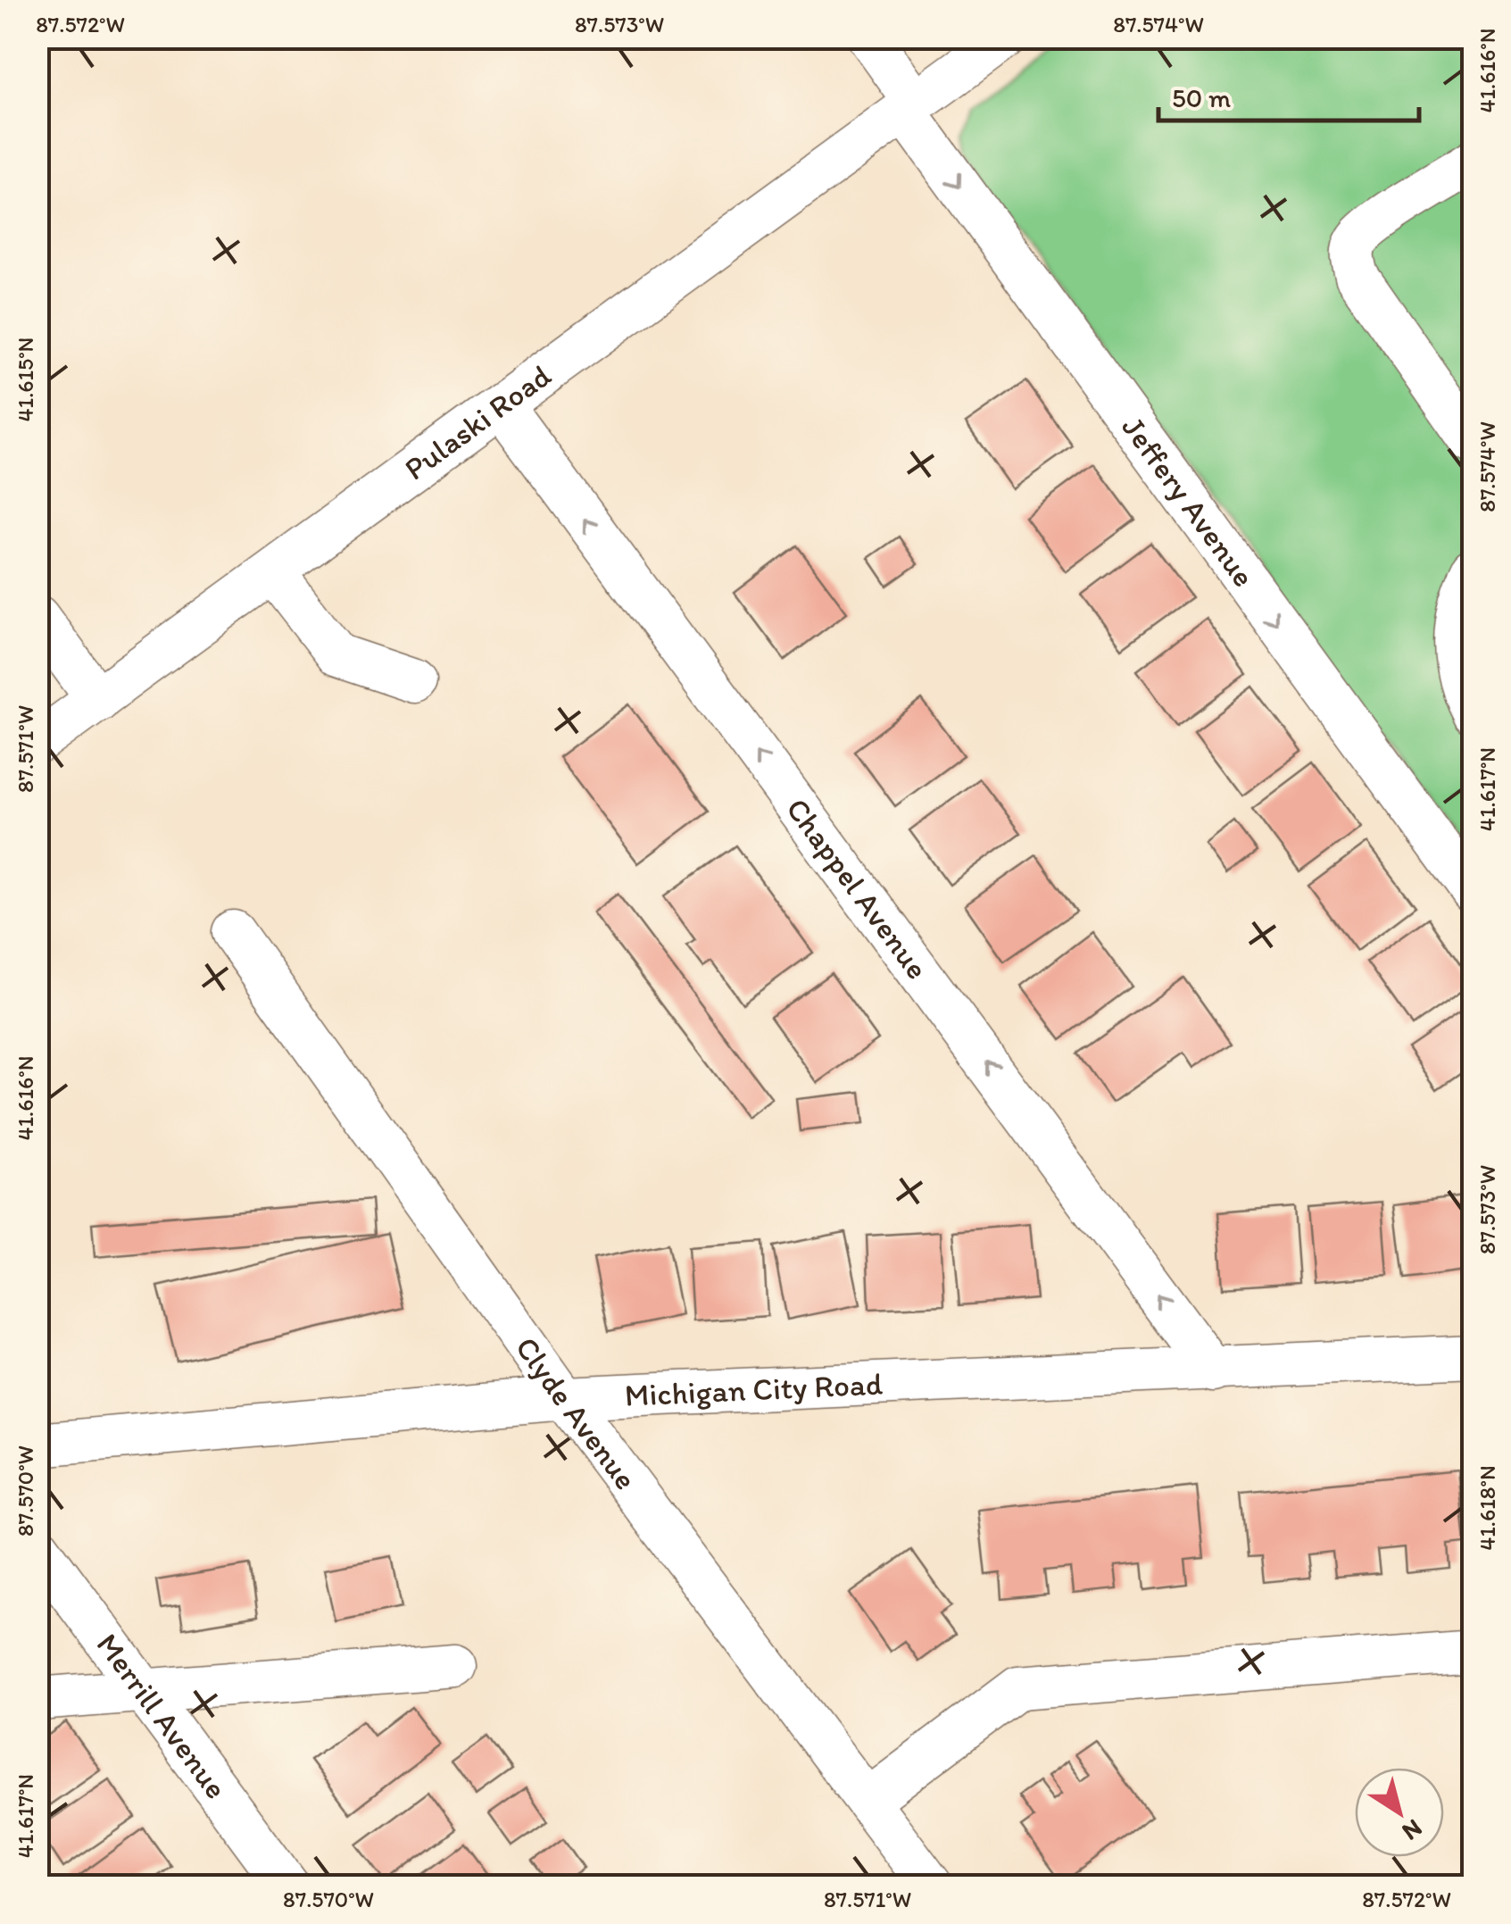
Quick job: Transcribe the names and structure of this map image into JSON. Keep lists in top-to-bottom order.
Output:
{
  "streets": {
    "street": [
      "Pulaski Road",
      "Jeffery Avenue",
      "Chappel Avenue",
      "Michigan City Road",
      "Clyde Avenue",
      "Merrill Avenue"
    ]
  },
  "crossings": [
    ["Pulaski Road", "Jeffery Avenue"],
    ["Pulaski Road", "Chappel Avenue"],
    ["Chappel Avenue", "Michigan City Road"],
    ["Michigan City Road", "Clyde Avenue"]
  ],
  "one_way": ["Jeffery Avenue", "Chappel Avenue"],
  "scale_bar": "50 m",
  "north": "bottom right",
  "coordinates": [
    "87.572°W",
    "87.573°W",
    "87.574°W",
    "41.616°N",
    "41.615°N",
    "87.571°W",
    "41.617°N",
    "87.570°W",
    "41.618°N"
  ]
}
